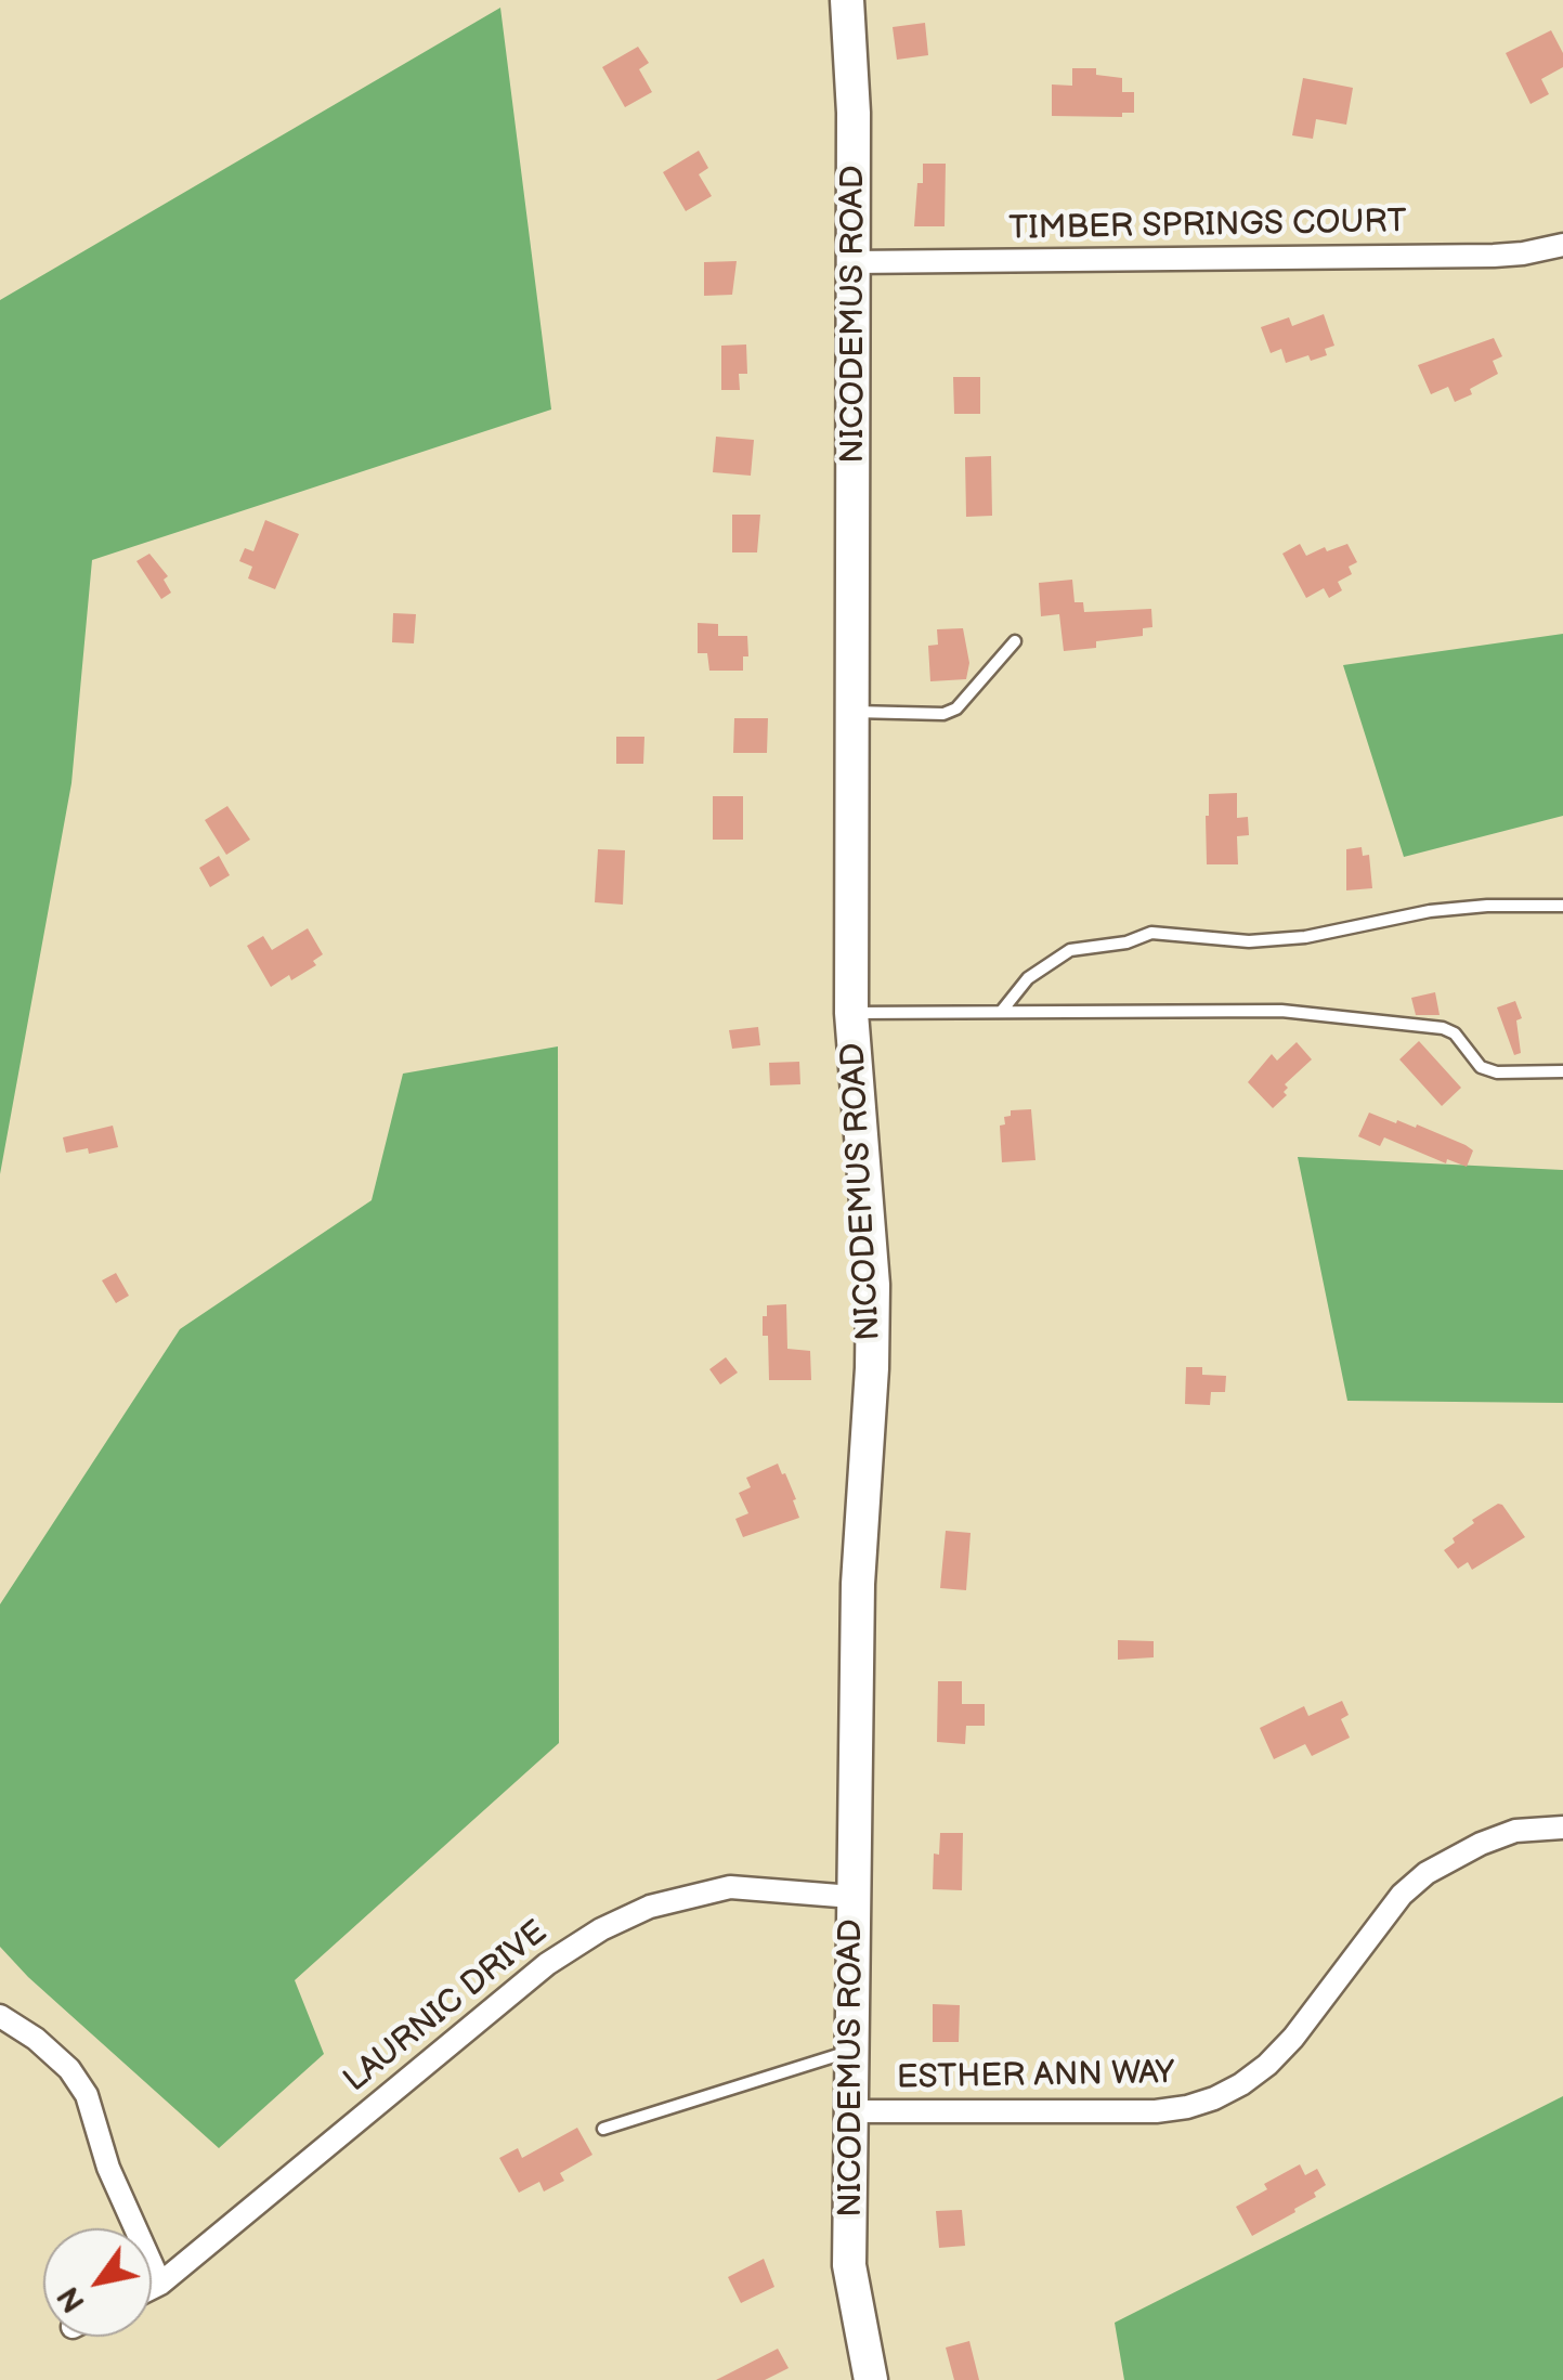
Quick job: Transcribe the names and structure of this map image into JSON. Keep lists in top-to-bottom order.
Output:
{
  "streets": {
    "street": [
      "TIMBER SPRINGS COURT",
      "NICODEMUS ROAD",
      "LAURNIC DRIVE",
      "ESTHER ANN WAY"
    ]
  },
  "crossings": [
    ["TIMBER SPRINGS COURT", "NICODEMUS ROAD"],
    ["NICODEMUS ROAD", "LAURNIC DRIVE"],
    ["NICODEMUS ROAD", "ESTHER ANN WAY"]
  ],
  "north": "bottom left"
}
